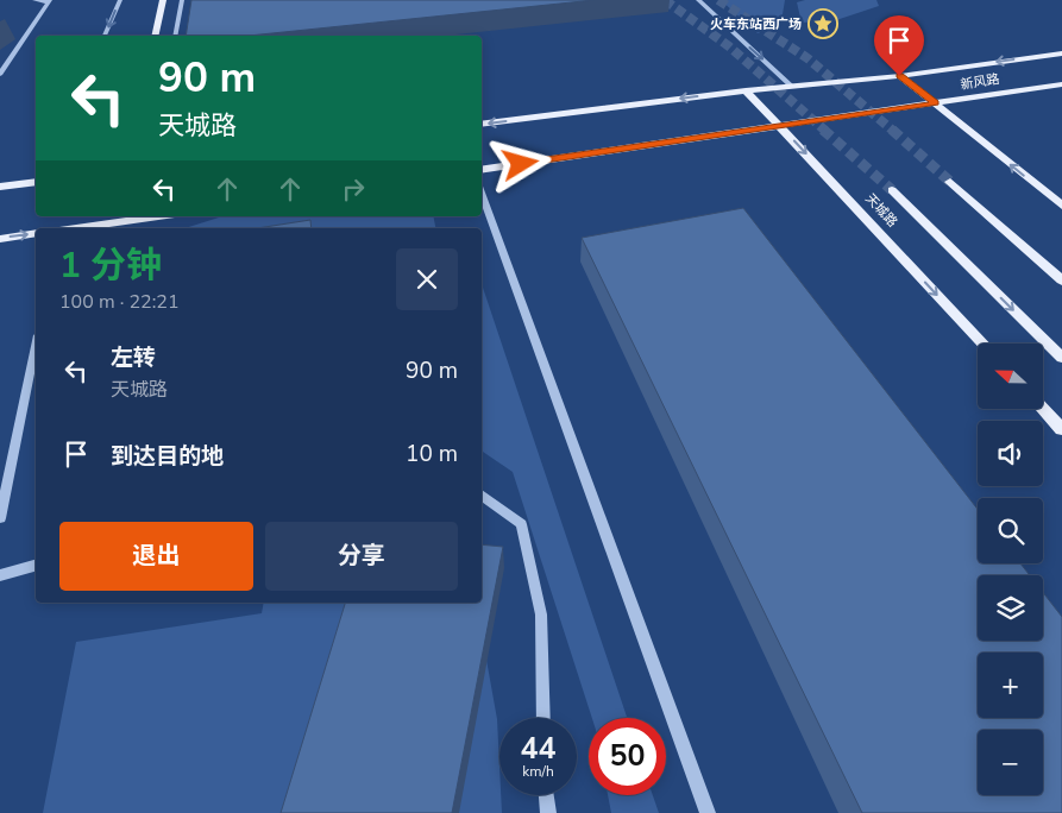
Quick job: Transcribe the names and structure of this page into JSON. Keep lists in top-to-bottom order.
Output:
{
  "streets": {
    "main road": ["新风路", "天城路"]
  },
  "crossings": [
    ["新风路", "天城路"]
  ],
  "places": {
    "place": ["火车东站西广场"]
  },
  "north": "left",
  "page": {
    "turn": ["90 m", "天城路"],
    "heading": ["1 分钟", "100 m · 22:21"],
    "list": [
      {
        "name": "左转",
        "note": "天城路",
        "value": "90 m"
      },
      {
        "name": "到达目的地",
        "value": "10 m"
      }
    ],
    "map_buttons": ["+", "−"],
    "buttons": ["退出", "分享"],
    "speed": "44 km/h",
    "limit": "50"
  }
}
